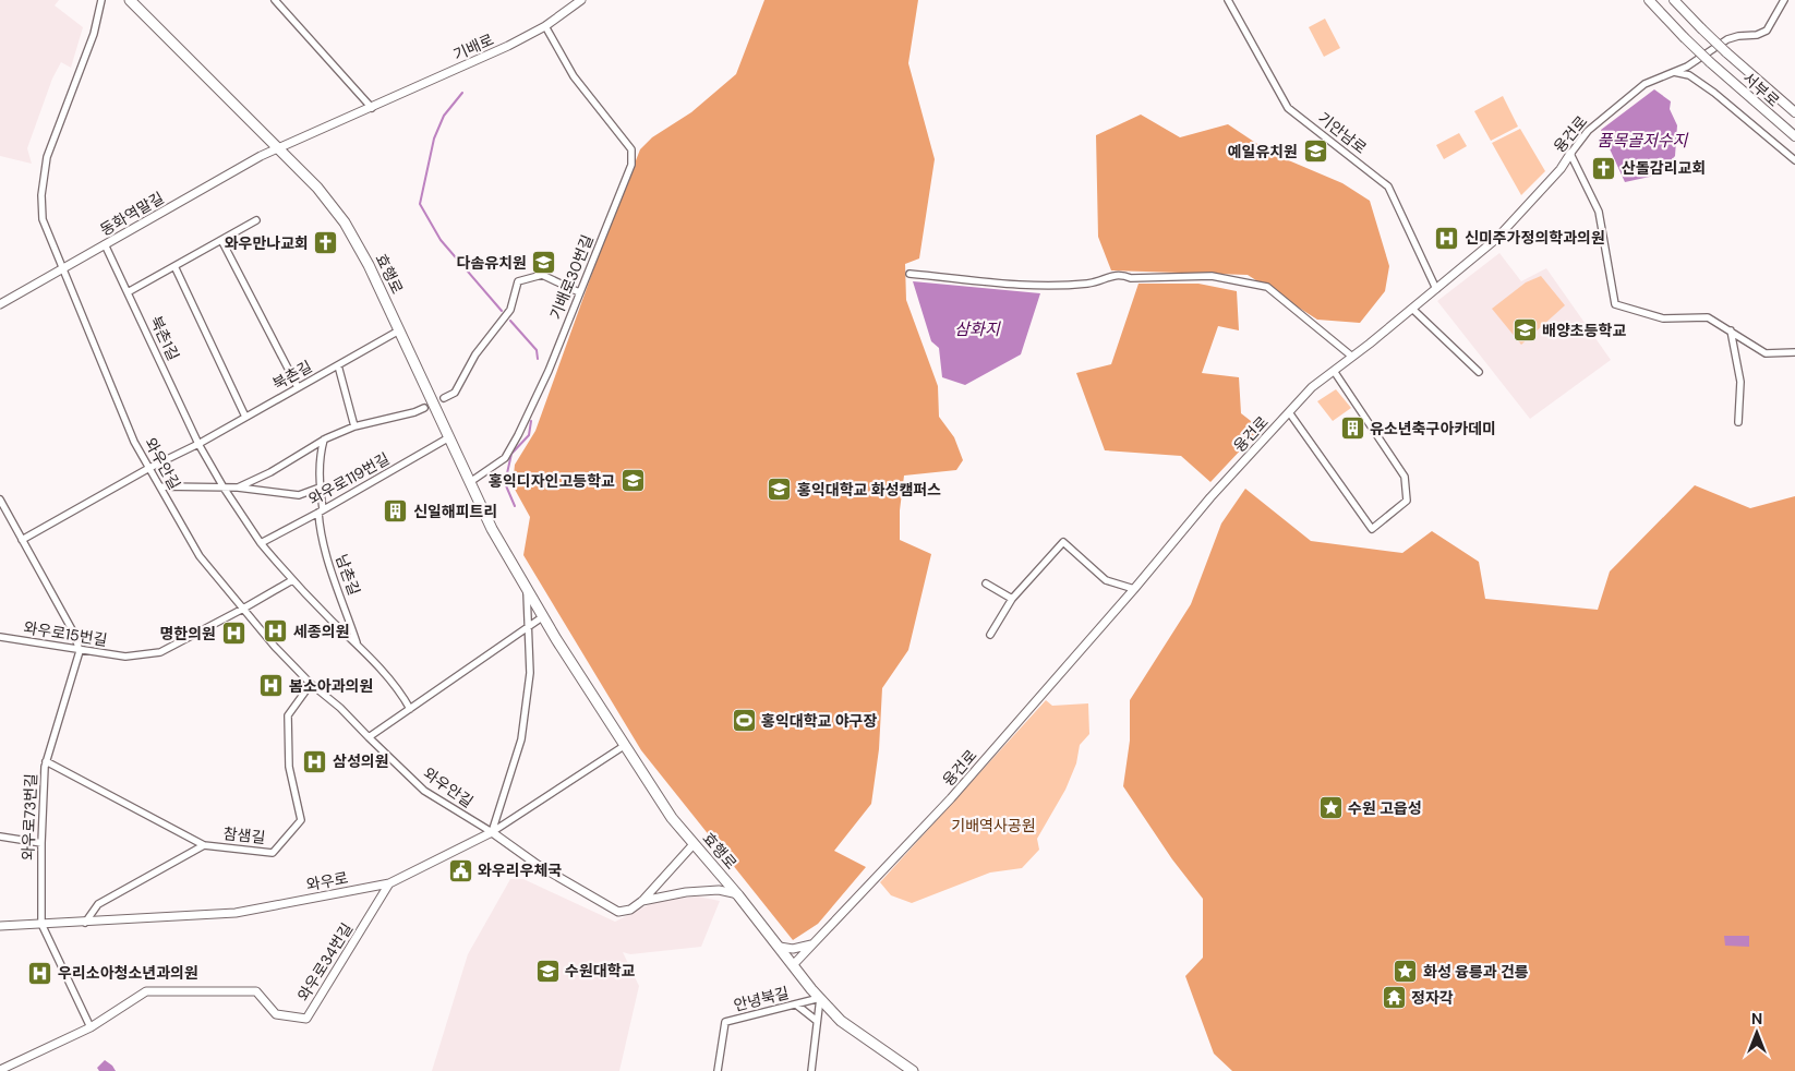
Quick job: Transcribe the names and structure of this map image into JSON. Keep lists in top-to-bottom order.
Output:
{
  "streets": {
    "main road": ["서부로", "효행로"],
    "street": [
      "기배로",
      "기안남로",
      "융건로",
      "동화역말길",
      "기배로30번길",
      "북촌1길",
      "북촌길",
      "와우안길",
      "와우로119번길",
      "남촌길",
      "와우로15번길",
      "와우로73번길",
      "참샘길",
      "와우로",
      "와우로34번길",
      "안녕북길"
    ]
  },
  "crossings": [
    ["기배로", "동화역말길"],
    ["기배로", "효행로"],
    ["기배로", "기배로30번길"],
    ["기안남로", "융건로"],
    ["융건로", "효행로"],
    ["동화역말길", "효행로"],
    ["동화역말길", "북촌1길"],
    ["동화역말길", "와우안길"],
    ["효행로", "기배로30번길"],
    ["효행로", "북촌길"],
    ["효행로", "와우안길"],
    ["효행로", "와우로119번길"],
    ["효행로", "와우로"],
    ["효행로", "안녕북길"],
    ["북촌1길", "북촌길"],
    ["북촌길", "와우안길"],
    ["와우안길", "와우로119번길"],
    ["와우안길", "와우로15번길"],
    ["와우안길", "참샘길"],
    ["와우안길", "와우로"],
    ["와우로119번길", "남촌길"],
    ["와우로15번길", "와우로73번길"],
    ["와우로73번길", "참샘길"],
    ["와우로73번길", "와우로"],
    ["와우로", "와우로34번길"]
  ],
  "water": ["품목골저수지", "삼화지"],
  "parks": ["기배역사공원"],
  "places": {
    "school or university": [
      "예일유치원",
      "다솜유치원",
      "배양초등학교",
      "홍익디자인고등학교",
      "홍익대학교 화성캠퍼스",
      "수원대학교"
    ],
    "church": ["산돌감리교회", "와우만나교회"],
    "hospital": [
      "신미주가정의학과의원",
      "세종의원",
      "명한의원",
      "봄소아과의원",
      "삼성의원",
      "우리소아청소년과의원"
    ],
    "building": ["유소년축구아카데미", "신일해피트리"],
    "sports": ["홍익대학교 야구장"],
    "place": ["수원 고읍성", "화성 융릉과 건릉"],
    "public building": ["와우리우체국"],
    "temple": ["정자각"]
  },
  "north": "top"
}
